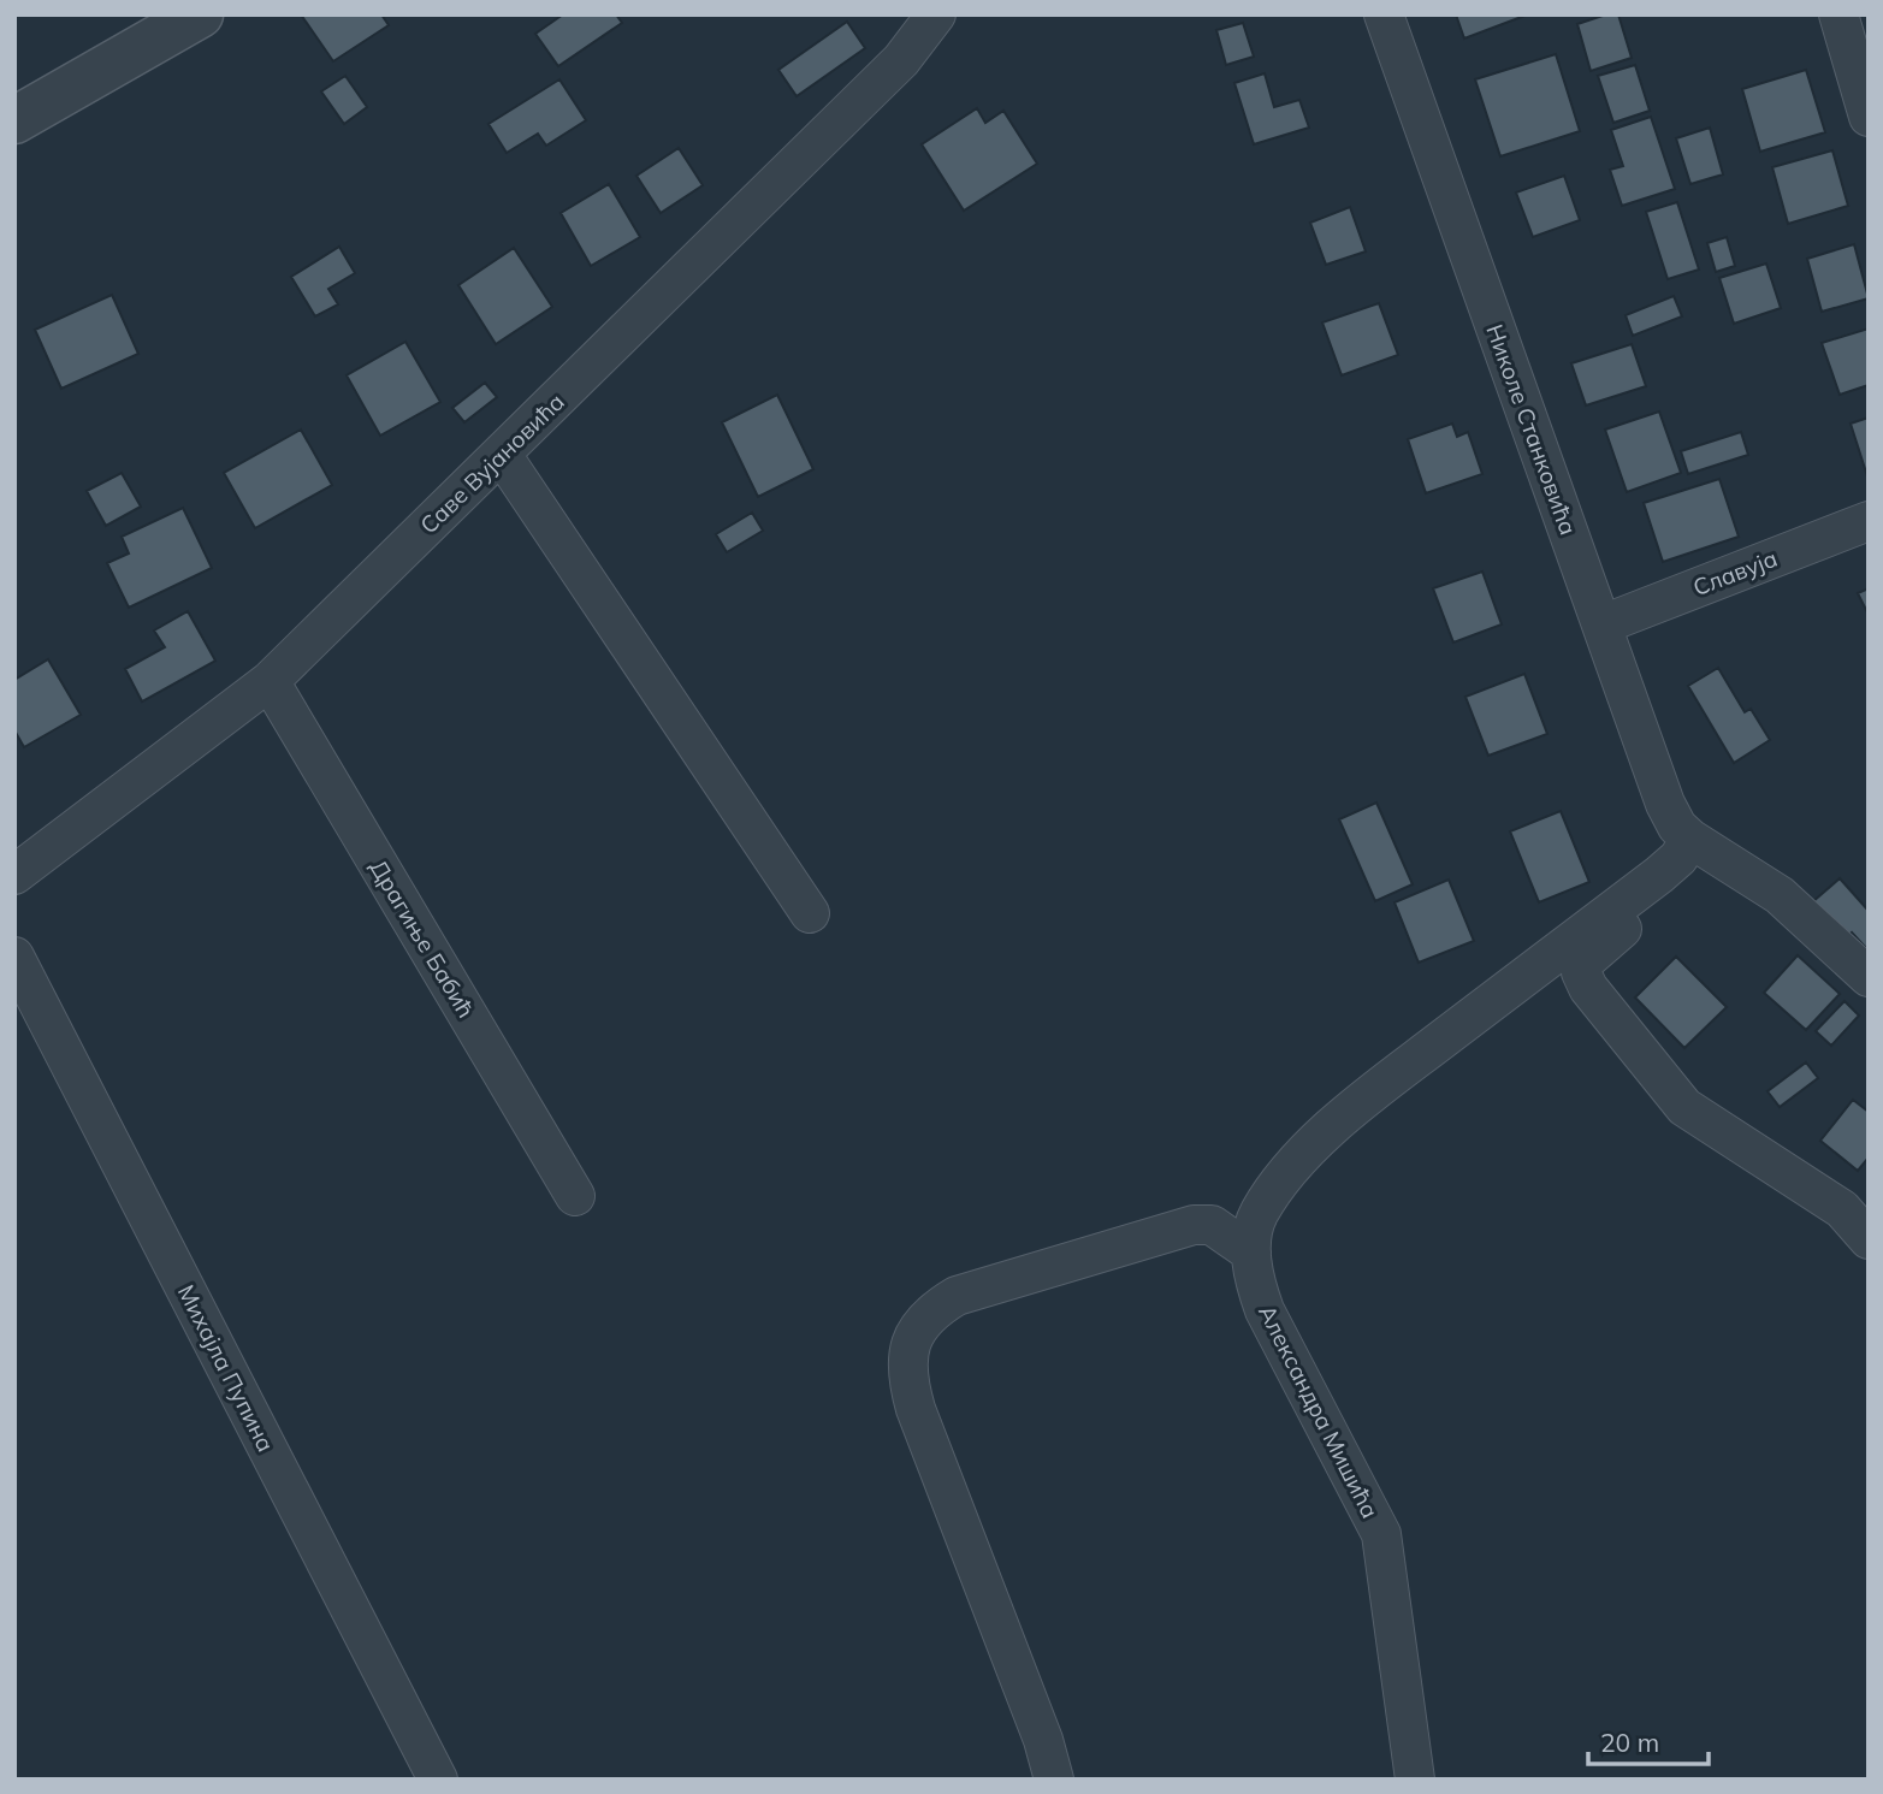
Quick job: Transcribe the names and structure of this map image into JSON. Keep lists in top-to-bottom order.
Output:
{
  "streets": {
    "street": [
      "Николе Станковића",
      "Саве Вујановића",
      "Славуја",
      "Драгиње Бабић",
      "Михајла Пупина",
      "Александра Мишића"
    ]
  },
  "crossings": [
    ["Николе Станковића", "Славуја"],
    ["Николе Станковића", "Александра Мишића"],
    ["Саве Вујановића", "Драгиње Бабић"]
  ],
  "scale_bar": "20 m"
}
